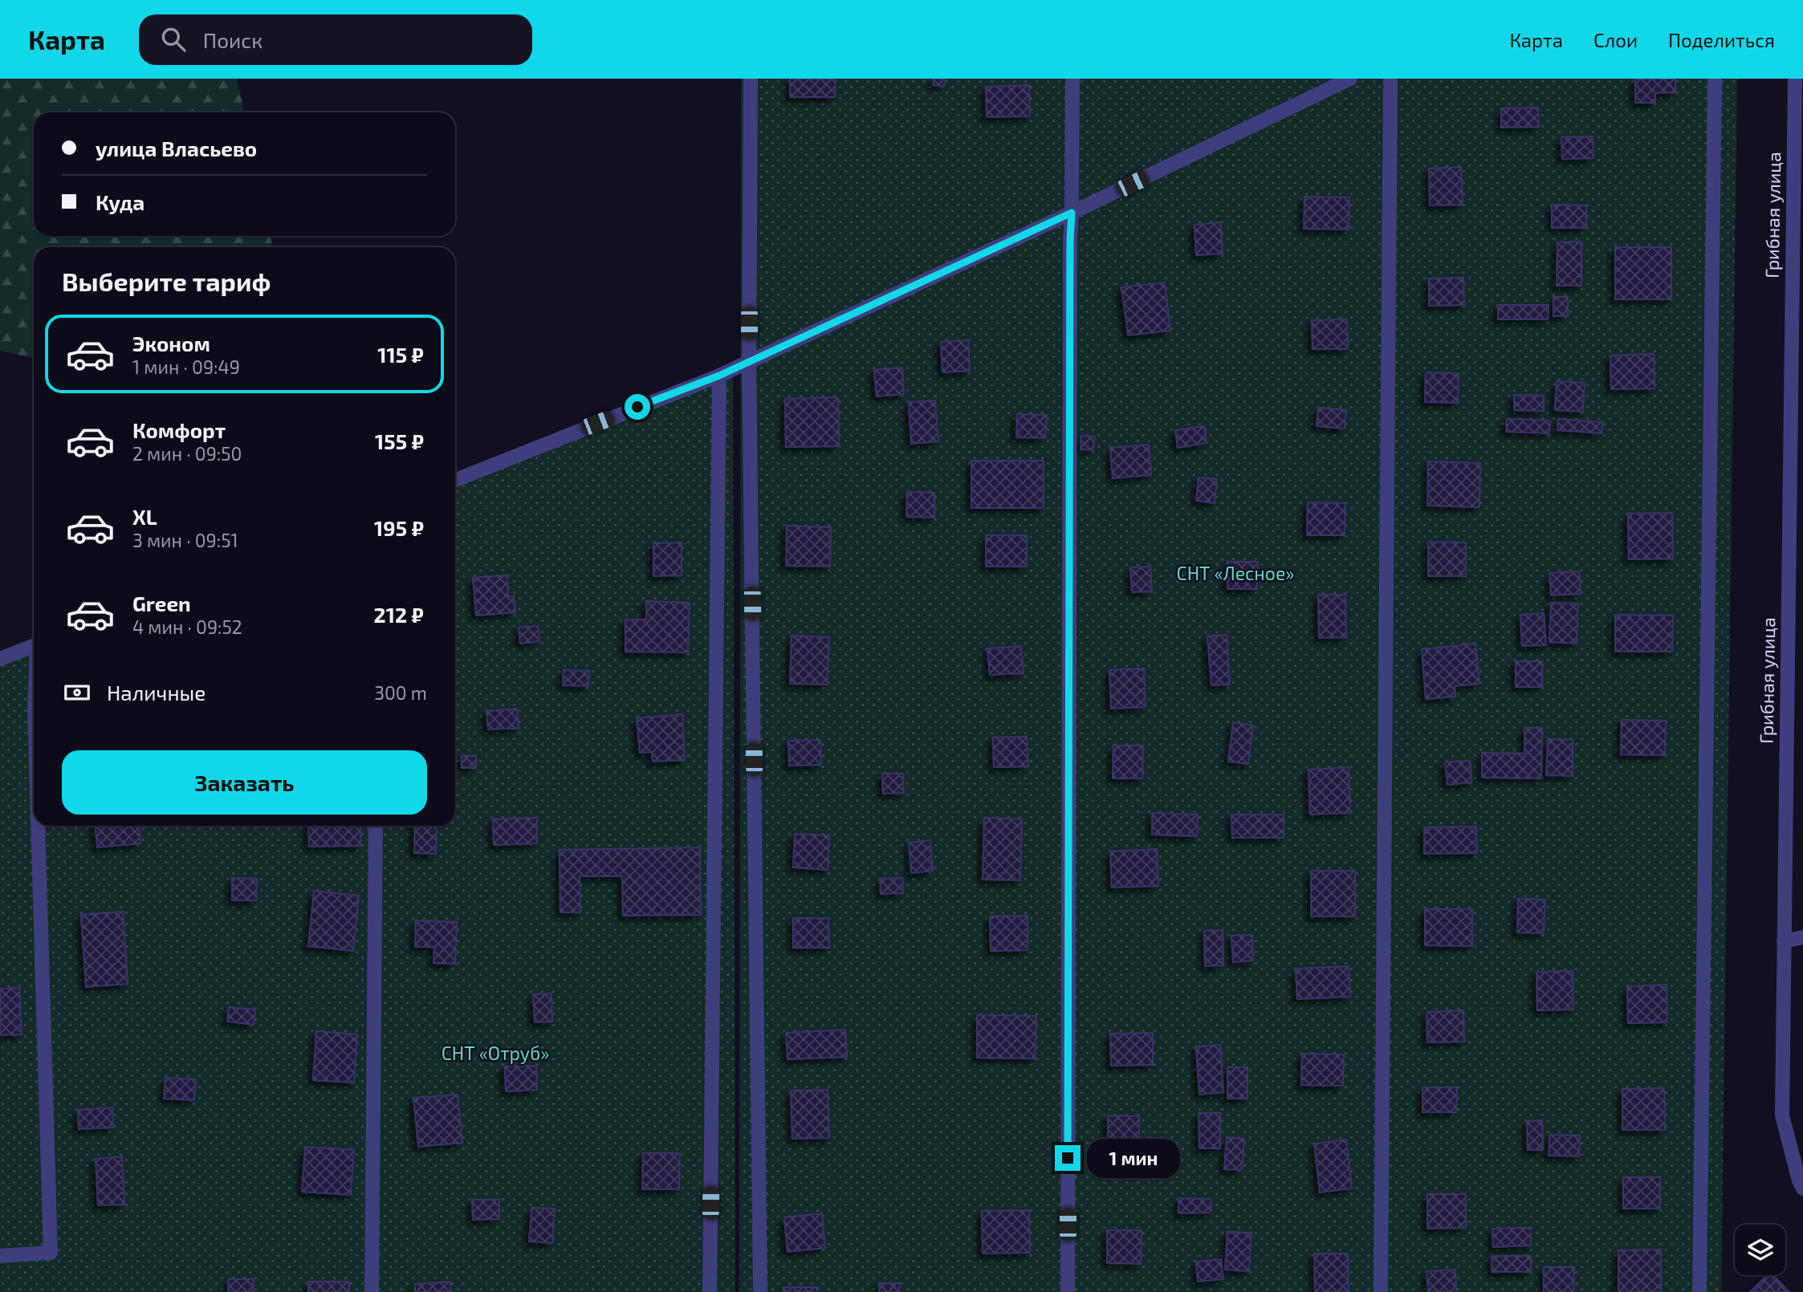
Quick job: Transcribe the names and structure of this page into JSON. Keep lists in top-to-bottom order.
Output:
{
  "streets": {
    "street": ["Грибная улица"]
  },
  "parks": ["СНТ «Лесное»", "СНТ «Отруб»"],
  "page": {
    "header": "Карта",
    "search": "Поиск",
    "nav": ["Карта", "Слои", "Поделиться"],
    "banner": ["улица Власьево", "Куда"],
    "heading": "Выберите тариф",
    "list": [
      {
        "name": "Эконом",
        "note": "1 мин · 09:49",
        "value": "115 ₽"
      },
      {
        "name": "Комфорт",
        "note": "2 мин · 09:50",
        "value": "155 ₽"
      },
      {
        "name": "XL",
        "note": "3 мин · 09:51",
        "value": "195 ₽"
      },
      {
        "name": "Green",
        "note": "4 мин · 09:52",
        "value": "212 ₽"
      }
    ],
    "pay": ["Наличные", "300 m"],
    "buttons": "Заказать",
    "bubble": "1 мин"
  }
}
